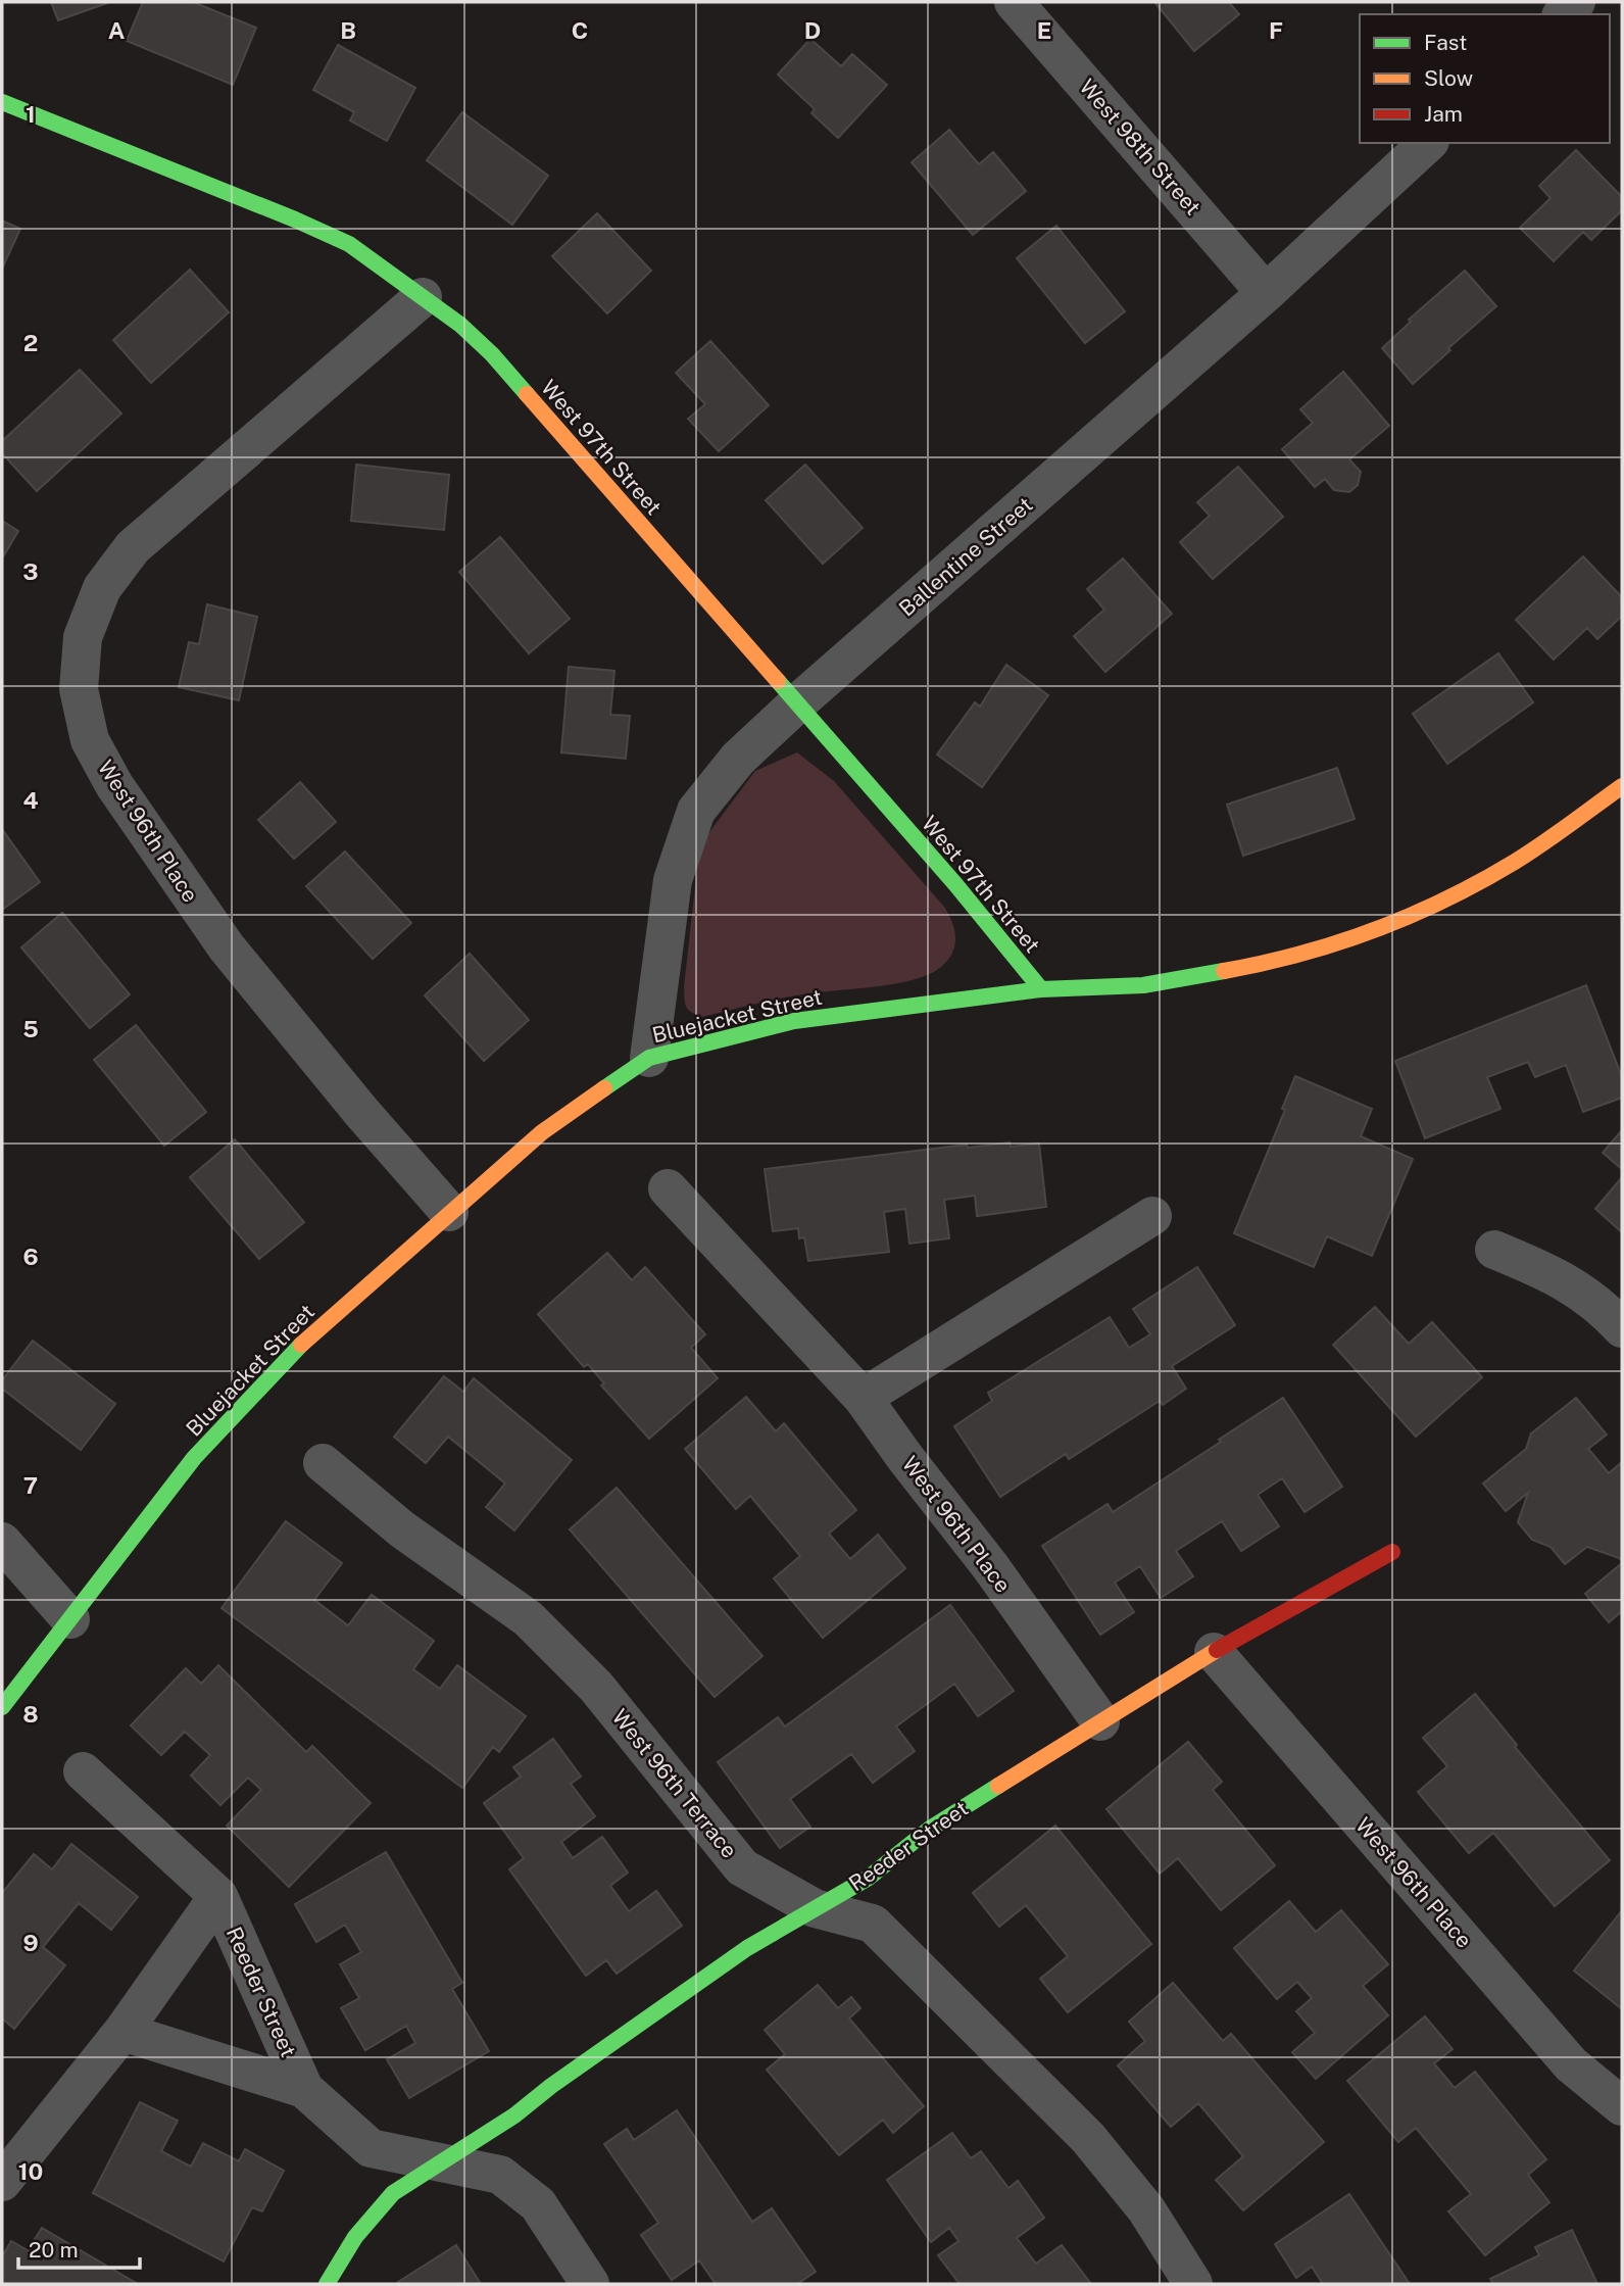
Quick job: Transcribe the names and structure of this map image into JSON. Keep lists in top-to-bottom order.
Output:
{
  "streets": {
    "street": [
      "West 98th Street",
      "West 97th Street",
      "Ballentine Street",
      "West 96th Place",
      "Bluejacket Street",
      "West 96th Terrace",
      "Reeder Street"
    ]
  },
  "crossings": [
    ["West 98th Street", "Ballentine Street"],
    ["West 97th Street", "Ballentine Street"],
    ["West 97th Street", "West 96th Place"],
    ["West 97th Street", "Bluejacket Street"],
    ["Ballentine Street", "Bluejacket Street"],
    ["West 96th Place", "Bluejacket Street"],
    ["West 96th Place", "Reeder Street"],
    ["West 96th Terrace", "Reeder Street"]
  ],
  "legend": ["Fast", "Slow", "Jam"],
  "scale_bar": "20 m",
  "grid": {
    "columns": [
      "A",
      "B",
      "C",
      "D",
      "E",
      "F"
    ],
    "rows": [
      "1",
      "2",
      "3",
      "4",
      "5",
      "6",
      "7",
      "8",
      "9",
      "10"
    ]
  }
}
